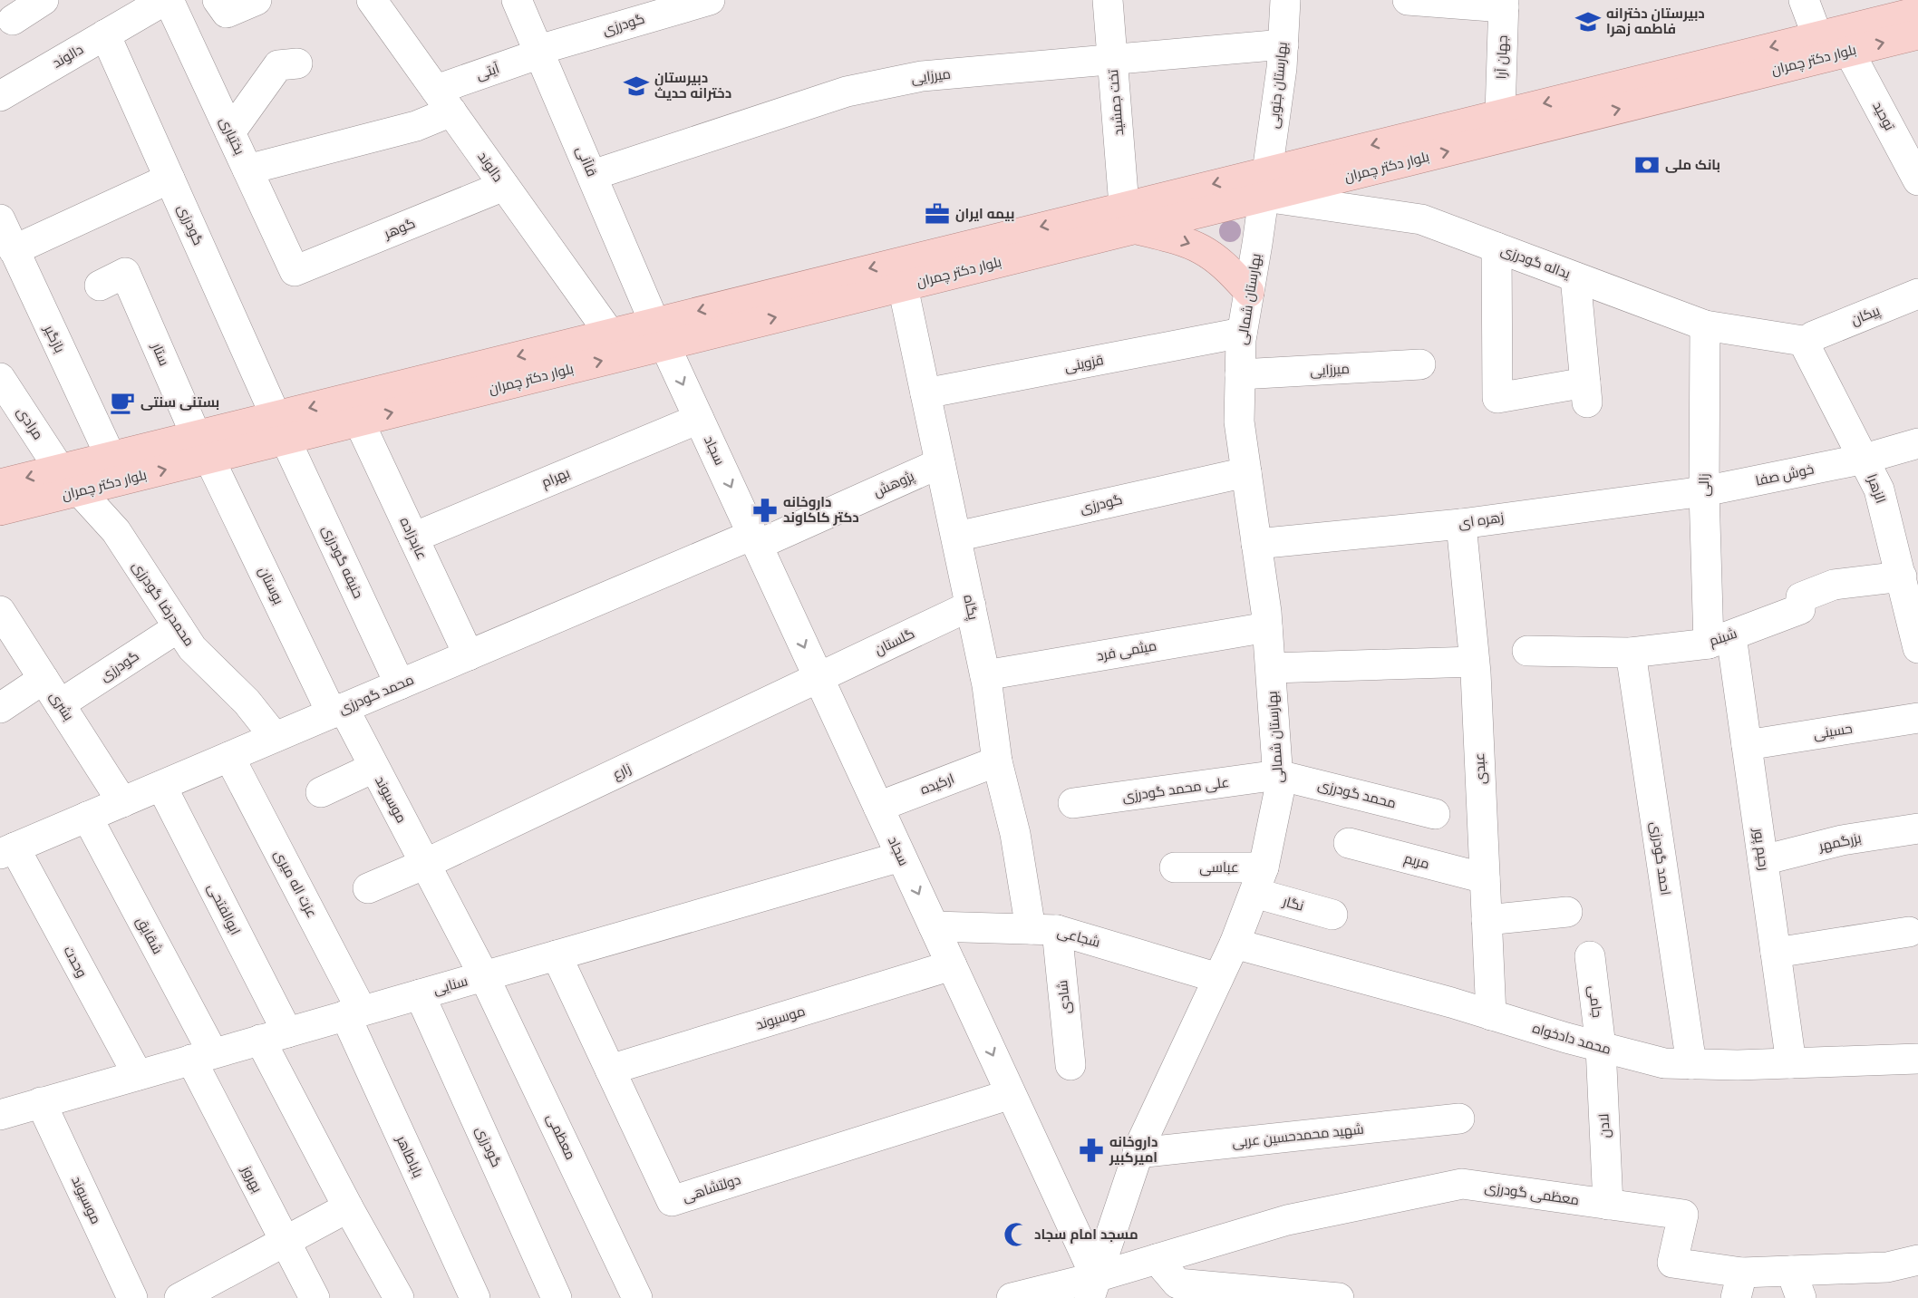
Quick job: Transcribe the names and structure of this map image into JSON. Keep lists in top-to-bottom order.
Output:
{
  "streets": {
    "main road": ["بلوار دکتر چمران"],
    "street": [
      "گودرزی",
      "دالوند",
      "جهان آرا",
      "آیتی",
      "میرزایی",
      "بهارستان جنوبی",
      "تخت جمشید",
      "توحید",
      "بختیاری",
      "قاآنی",
      "گوهر",
      "یداله گودرزی",
      "بهارستان شمالی",
      "پیکان",
      "بازگیر",
      "ستار",
      "قزوینی",
      "مرادی",
      "سجاد",
      "خوش صفا",
      "بهرام",
      "پژوهش",
      "زالی",
      "الزهرا",
      "زهره ای",
      "عابدزاده",
      "حنیفه گودرزی",
      "بوستان",
      "محمدرضا گودرزی",
      "پگاه",
      "شبنم",
      "گلستان",
      "میثمی فرد",
      "محمد گودرزی",
      "بشری",
      "حسینی",
      "عبدی",
      "زارع",
      "ارکیده",
      "علی محمد گودرزی",
      "موسیوند",
      "بزرگمهر",
      "رحیم پور",
      "احمد گودرزی",
      "مریم",
      "عباسی",
      "عزت اله میری",
      "نگار",
      "ابوالفتحی",
      "شقایق",
      "شجاعی",
      "وحدت",
      "سنایی",
      "شادی",
      "جامی",
      "محمد دادخواه",
      "لادن",
      "شهید محمدحسین عربی",
      "معظمی",
      "باباطاهر",
      "بهروز",
      "دولتشاهی",
      "معظمی گودرزی"
    ]
  },
  "crossings": [
    ["گودرزی", "دالوند"],
    ["گودرزی", "بلوار دکتر چمران"],
    ["گودرزی", "آیتی"],
    ["گودرزی", "قاآنی"],
    ["گودرزی", "بهارستان شمالی"],
    ["گودرزی", "حنیفه گودرزی"],
    ["گودرزی", "محمدرضا گودرزی"],
    ["گودرزی", "پگاه"],
    ["گودرزی", "بشری"],
    ["گودرزی", "سنایی"],
    ["دالوند", "بلوار دکتر چمران"],
    ["دالوند", "آیتی"],
    ["دالوند", "گوهر"],
    ["جهان آرا", "بلوار دکتر چمران"],
    ["بلوار دکتر چمران", "بهارستان جنوبی"],
    ["بلوار دکتر چمران", "تخت جمشید"],
    ["بلوار دکتر چمران", "توحید"],
    ["بلوار دکتر چمران", "قاآنی"],
    ["بلوار دکتر چمران", "یداله گودرزی"],
    ["بلوار دکتر چمران", "بهارستان شمالی"],
    ["بلوار دکتر چمران", "بازگیر"],
    ["بلوار دکتر چمران", "ستار"],
    ["بلوار دکتر چمران", "مرادی"],
    ["بلوار دکتر چمران", "سجاد"],
    ["بلوار دکتر چمران", "عابدزاده"],
    ["بلوار دکتر چمران", "حنیفه گودرزی"],
    ["بلوار دکتر چمران", "بوستان"],
    ["بلوار دکتر چمران", "محمدرضا گودرزی"],
    ["بلوار دکتر چمران", "پگاه"],
    ["آیتی", "بختیاری"],
    ["آیتی", "قاآنی"],
    ["میرزایی", "بهارستان جنوبی"],
    ["میرزایی", "تخت جمشید"],
    ["میرزایی", "قاآنی"],
    ["میرزایی", "بهارستان شمالی"],
    ["بهارستان جنوبی", "یداله گودرزی"],
    ["بهارستان جنوبی", "بهارستان شمالی"],
    ["بختیاری", "گوهر"],
    ["قاآنی", "سجاد"],
    ["یداله گودرزی", "بهارستان شمالی"],
    ["یداله گودرزی", "پیکان"],
    ["یداله گودرزی", "زالی"],
    ["یداله گودرزی", "الزهرا"],
    ["بهارستان شمالی", "قزوینی"],
    ["بهارستان شمالی", "سجاد"],
    ["بهارستان شمالی", "زهره ای"],
    ["بهارستان شمالی", "میثمی فرد"],
    ["بهارستان شمالی", "محمد گودرزی"],
    ["بهارستان شمالی", "علی محمد گودرزی"],
    ["بهارستان شمالی", "عباسی"],
    ["بهارستان شمالی", "نگار"],
    ["بهارستان شمالی", "شجاعی"],
    ["بهارستان شمالی", "محمد دادخواه"],
    ["بهارستان شمالی", "شهید محمدحسین عربی"],
    ["بهارستان شمالی", "معظمی گودرزی"],
    ["پیکان", "الزهرا"],
    ["ستار", "بوستان"],
    ["قزوینی", "پگاه"],
    ["مرادی", "محمدرضا گودرزی"],
    ["سجاد", "بهرام"],
    ["سجاد", "پژوهش"],
    ["سجاد", "گلستان"],
    ["سجاد", "محمد گودرزی"],
    ["سجاد", "زارع"],
    ["سجاد", "ارکیده"],
    ["سجاد", "موسیوند"],
    ["سجاد", "شجاعی"],
    ["سجاد", "سنایی"],
    ["سجاد", "دولتشاهی"],
    ["سجاد", "معظمی گودرزی"],
    ["خوش صفا", "زالی"],
    ["خوش صفا", "الزهرا"],
    ["خوش صفا", "زهره ای"],
    ["بهرام", "عابدزاده"],
    ["پژوهش", "پگاه"],
    ["پژوهش", "محمد گودرزی"],
    ["زالی", "زهره ای"],
    ["زالی", "شبنم"],
    ["زالی", "رحیم پور"],
    ["الزهرا", "شبنم"],
    ["زهره ای", "عبدی"],
    ["عابدزاده", "محمد گودرزی"],
    ["حنیفه گودرزی", "محمد گودرزی"],
    ["بوستان", "محمد گودرزی"],
    ["بوستان", "موسیوند"],
    ["محمدرضا گودرزی", "محمد گودرزی"],
    ["پگاه", "گلستان"],
    ["پگاه", "میثمی فرد"],
    ["پگاه", "ارکیده"],
    ["پگاه", "شجاعی"],
    ["پگاه", "شادی"],
    ["شبنم", "رحیم پور"],
    ["شبنم", "احمد گودرزی"],
    ["گلستان", "زارع"],
    ["محمد گودرزی", "بشری"],
    ["محمد گودرزی", "علی محمد گودرزی"],
    ["محمد گودرزی", "موسیوند"],
    ["محمد گودرزی", "عزت اله میری"],
    ["محمد گودرزی", "ابوالفتحی"],
    ["محمد گودرزی", "شقایق"],
    ["محمد گودرزی", "وحدت"],
    ["حسینی", "رحیم پور"],
    ["عبدی", "مریم"],
    ["عبدی", "محمد دادخواه"],
    ["زارع", "موسیوند"],
    ["موسیوند", "سنایی"],
    ["موسیوند", "معظمی"],
    ["موسیوند", "دولتشاهی"],
    ["بزرگمهر", "رحیم پور"],
    ["رحیم پور", "محمد دادخواه"],
    ["احمد گودرزی", "محمد دادخواه"],
    ["عباسی", "نگار"],
    ["عزت اله میری", "سنایی"],
    ["عزت اله میری", "باباطاهر"],
    ["ابوالفتحی", "سنایی"],
    ["شقایق", "سنایی"],
    ["شقایق", "بهروز"],
    ["شجاعی", "شادی"],
    ["وحدت", "سنایی"],
    ["سنایی", "معظمی"],
    ["سنایی", "باباطاهر"],
    ["سنایی", "بهروز"],
    ["سنایی", "دولتشاهی"],
    ["جامی", "محمد دادخواه"],
    ["جامی", "لادن"],
    ["محمد دادخواه", "لادن"],
    ["لادن", "معظمی گودرزی"]
  ],
  "one_way": ["سجاد"],
  "places": {
    "school or university": ["دبیرستان دخترانه فاطمه زهرا", "دبیرستان دخترانه حدیث"],
    "bank": ["بانک ملی"],
    "office": ["بیمه ایران"],
    "cafe": ["بستنی سنتی"],
    "pharmacy": ["داروخانه دکتر کاکاوند", "داروخانه امیرکبیر"],
    "mosque": ["مسجد امام سجاد"]
  }
}
